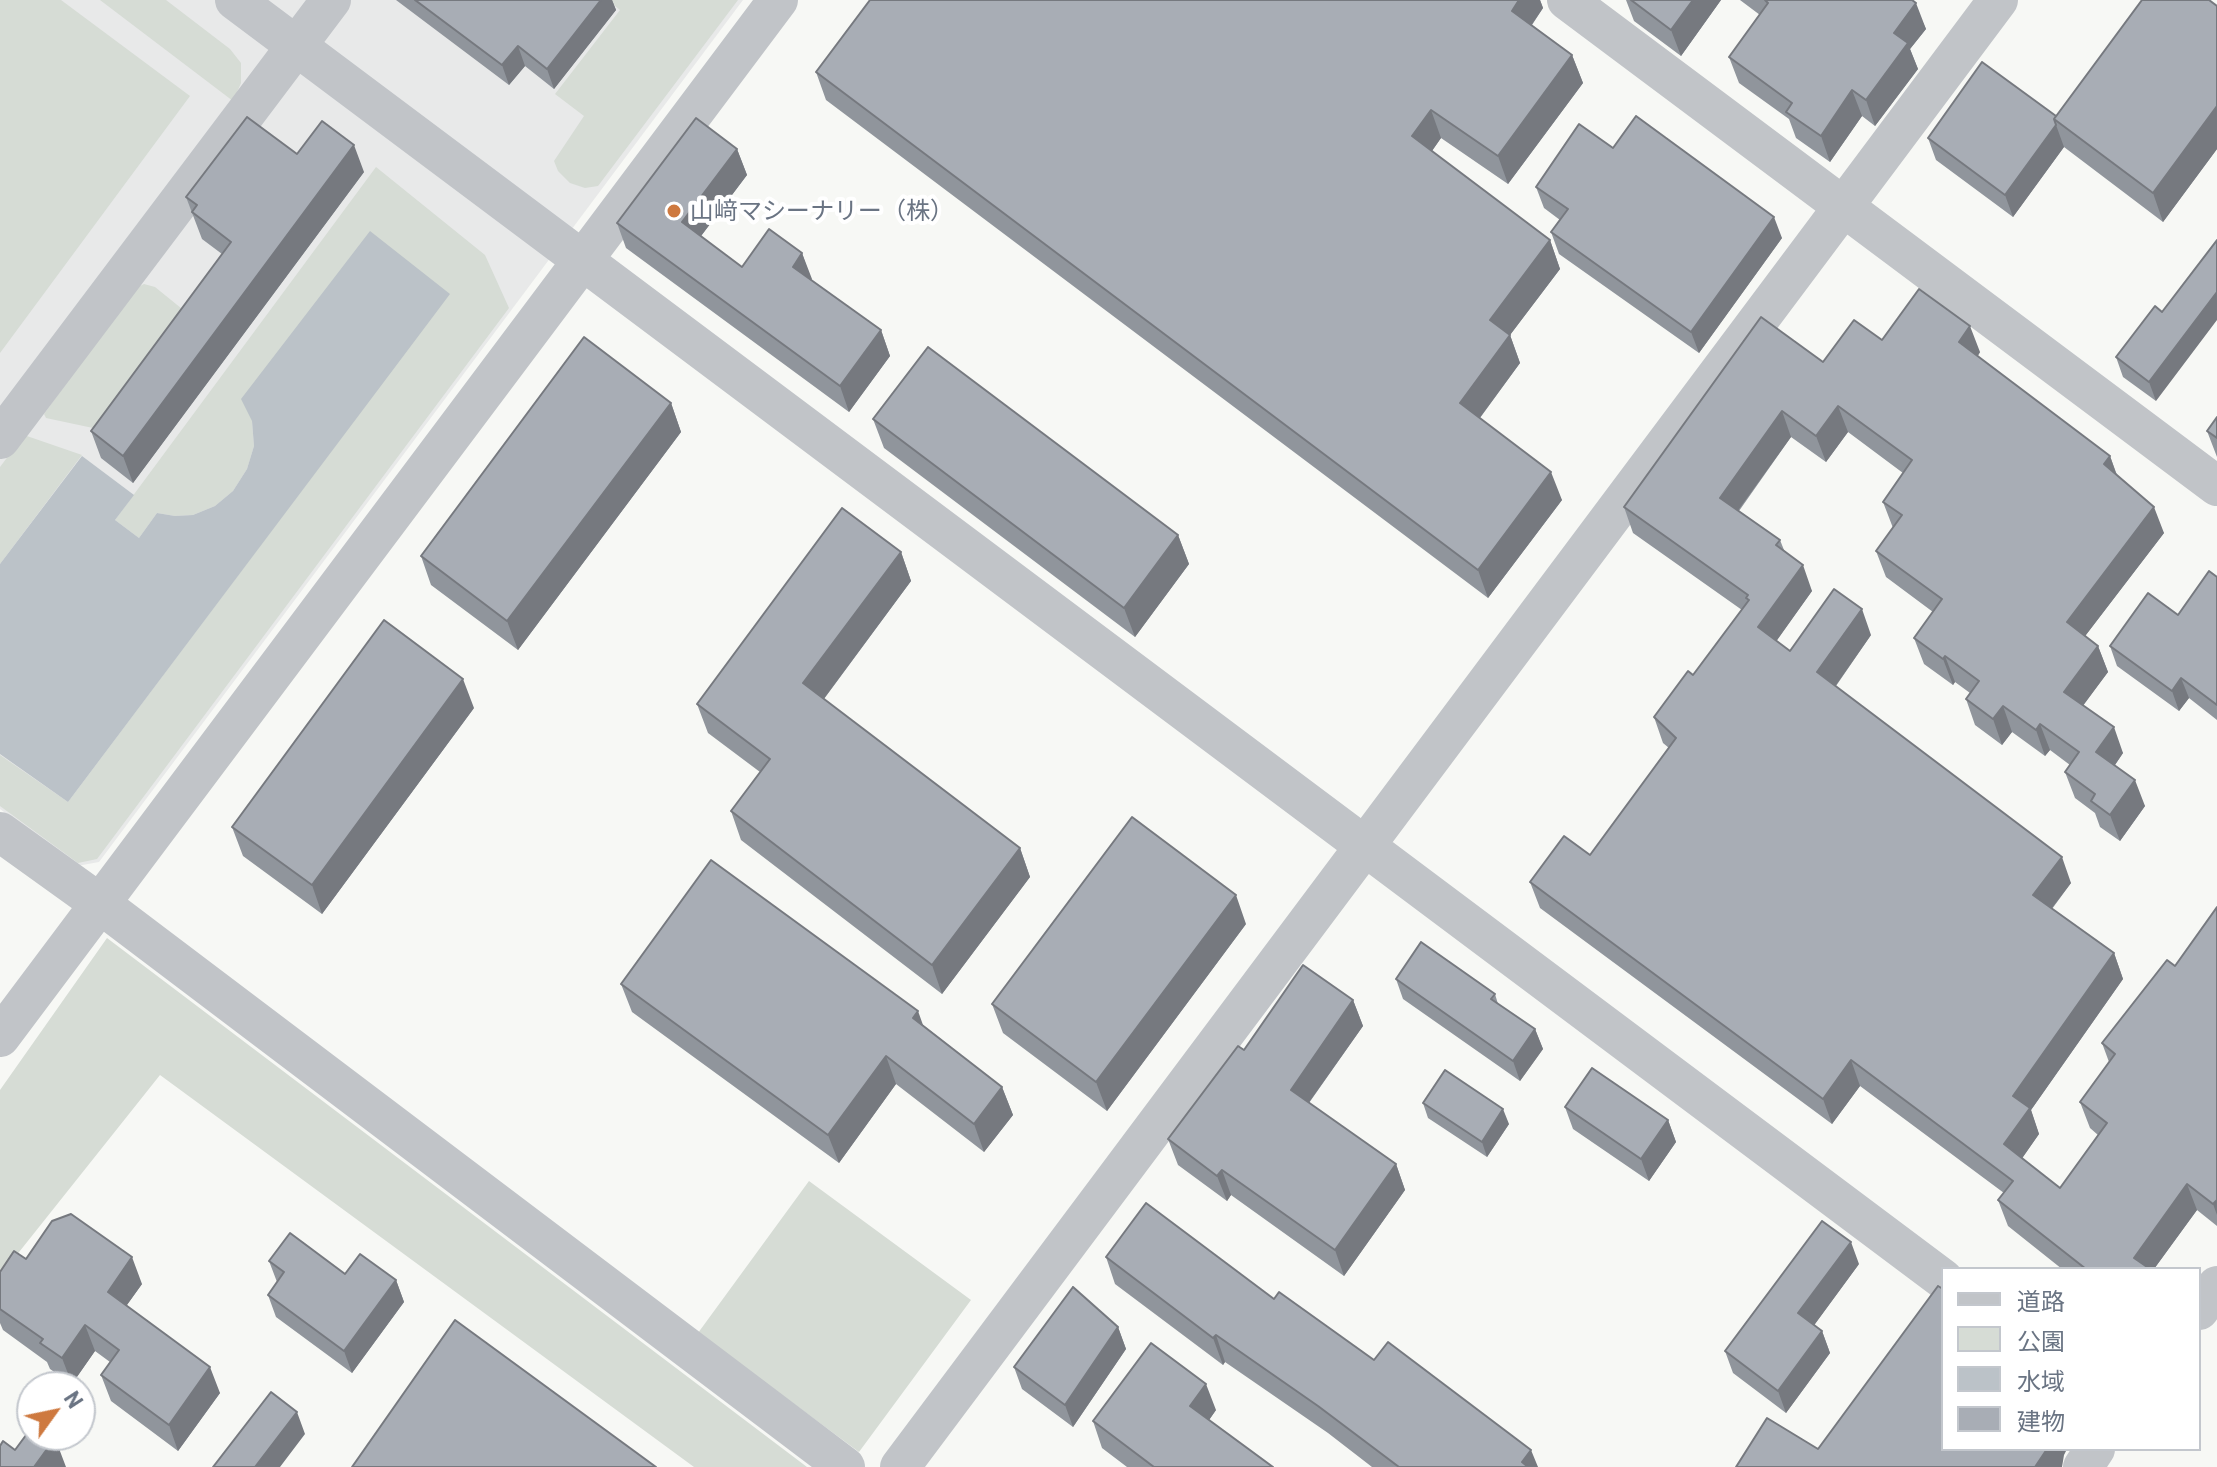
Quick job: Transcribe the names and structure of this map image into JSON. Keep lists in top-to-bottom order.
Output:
{
  "places": ["山﨑マシーナリー（株）"],
  "legend": [
    "道路",
    "公園",
    "水域",
    "建物"
  ],
  "north": "top right"
}
